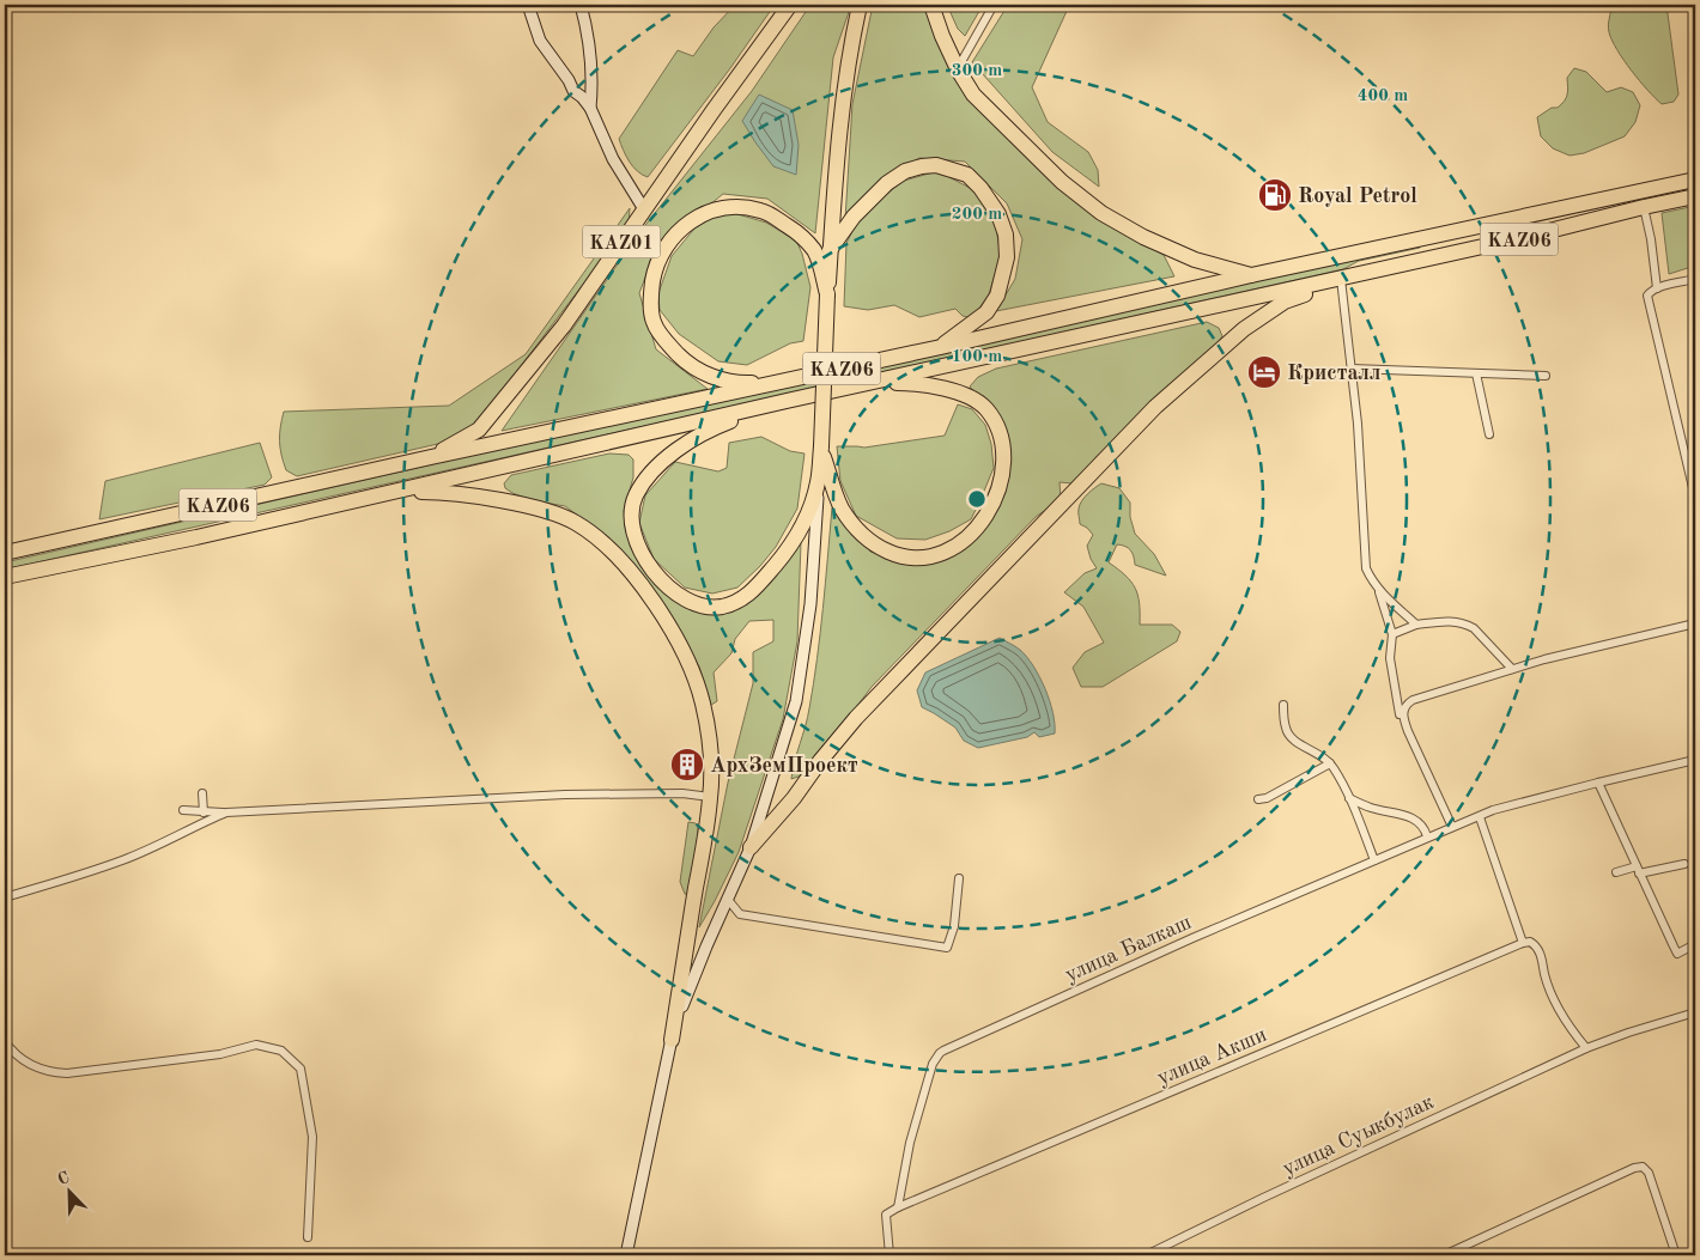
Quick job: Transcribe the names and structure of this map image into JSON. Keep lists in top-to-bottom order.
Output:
{
  "streets": {
    "highway": ["KАZ06", "KАZ01"],
    "street": ["улица Балкаш", "улица Акши", "улица Суыкбулак"]
  },
  "crossings": [
    ["KАZ06", "KАZ01"],
    ["улица Балкаш", "улица Акши"]
  ],
  "places": {
    "fuel station": ["Royal Petrol"],
    "hotel": ["Кристалл"],
    "building": ["АрхЗемПроект"]
  },
  "north": "top left",
  "rings": [
    "300 m",
    "400 m",
    "200 m",
    "100 m"
  ]
}
